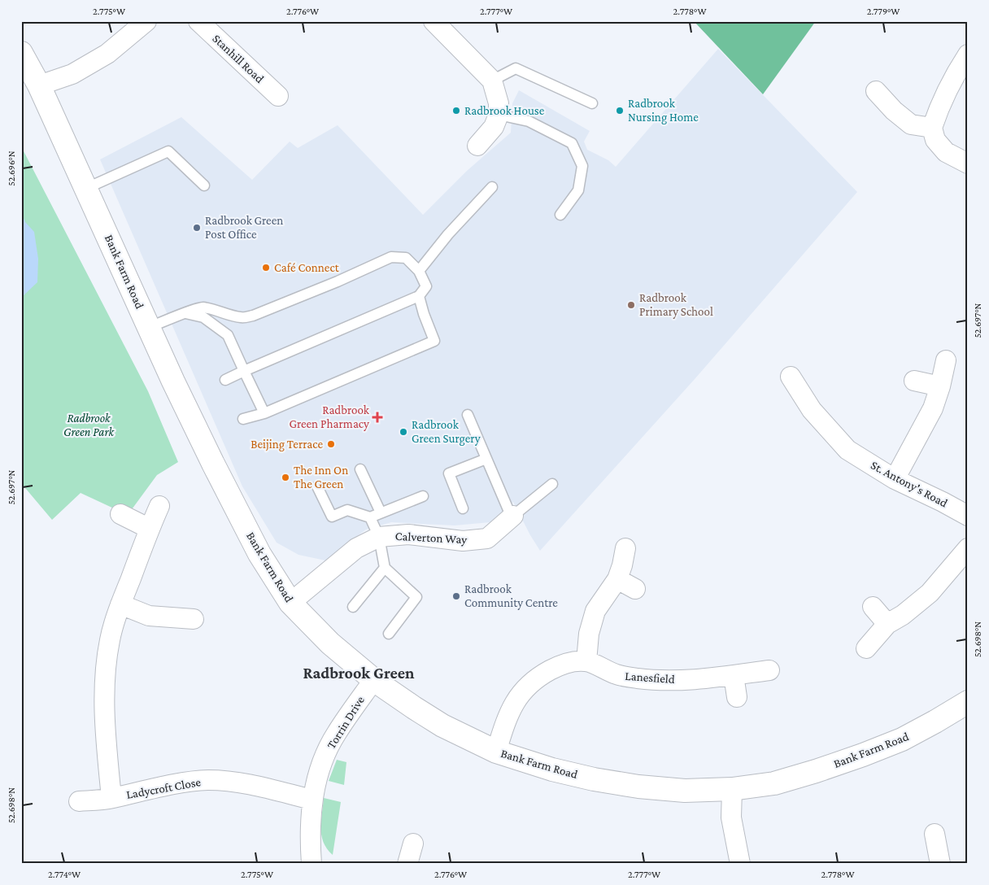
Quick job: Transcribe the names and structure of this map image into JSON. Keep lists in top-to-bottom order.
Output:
{
  "streets": {
    "street": [
      "Stanhill Road",
      "Bank Farm Road",
      "St. Antony's Road",
      "Calverton Way",
      "Lanesfield",
      "Torrin Drive",
      "Ladycroft Close"
    ]
  },
  "crossings": [
    ["Bank Farm Road", "Calverton Way"],
    ["Bank Farm Road", "Lanesfield"],
    ["Bank Farm Road", "Torrin Drive"],
    ["Torrin Drive", "Ladycroft Close"]
  ],
  "districts": ["Radbrook Green"],
  "parks": ["Radbrook Green Park"],
  "places": {
    "other": [
      "Radbrook House",
      "Radbrook Nursing Home",
      "Radbrook Green Post Office",
      "Café Connect",
      "Radbrook Primary School",
      "Radbrook Green Surgery",
      "Beijing Terrace",
      "The Inn On The Green",
      "Radbrook Community Centre"
    ],
    "health": ["Radbrook Green Pharmacy"]
  },
  "coordinates": [
    "2.775°W",
    "2.776°W",
    "2.777°W",
    "2.778°W",
    "2.779°W",
    "52.696°N",
    "52.697°N",
    "52.698°N",
    "2.774°W"
  ]
}
